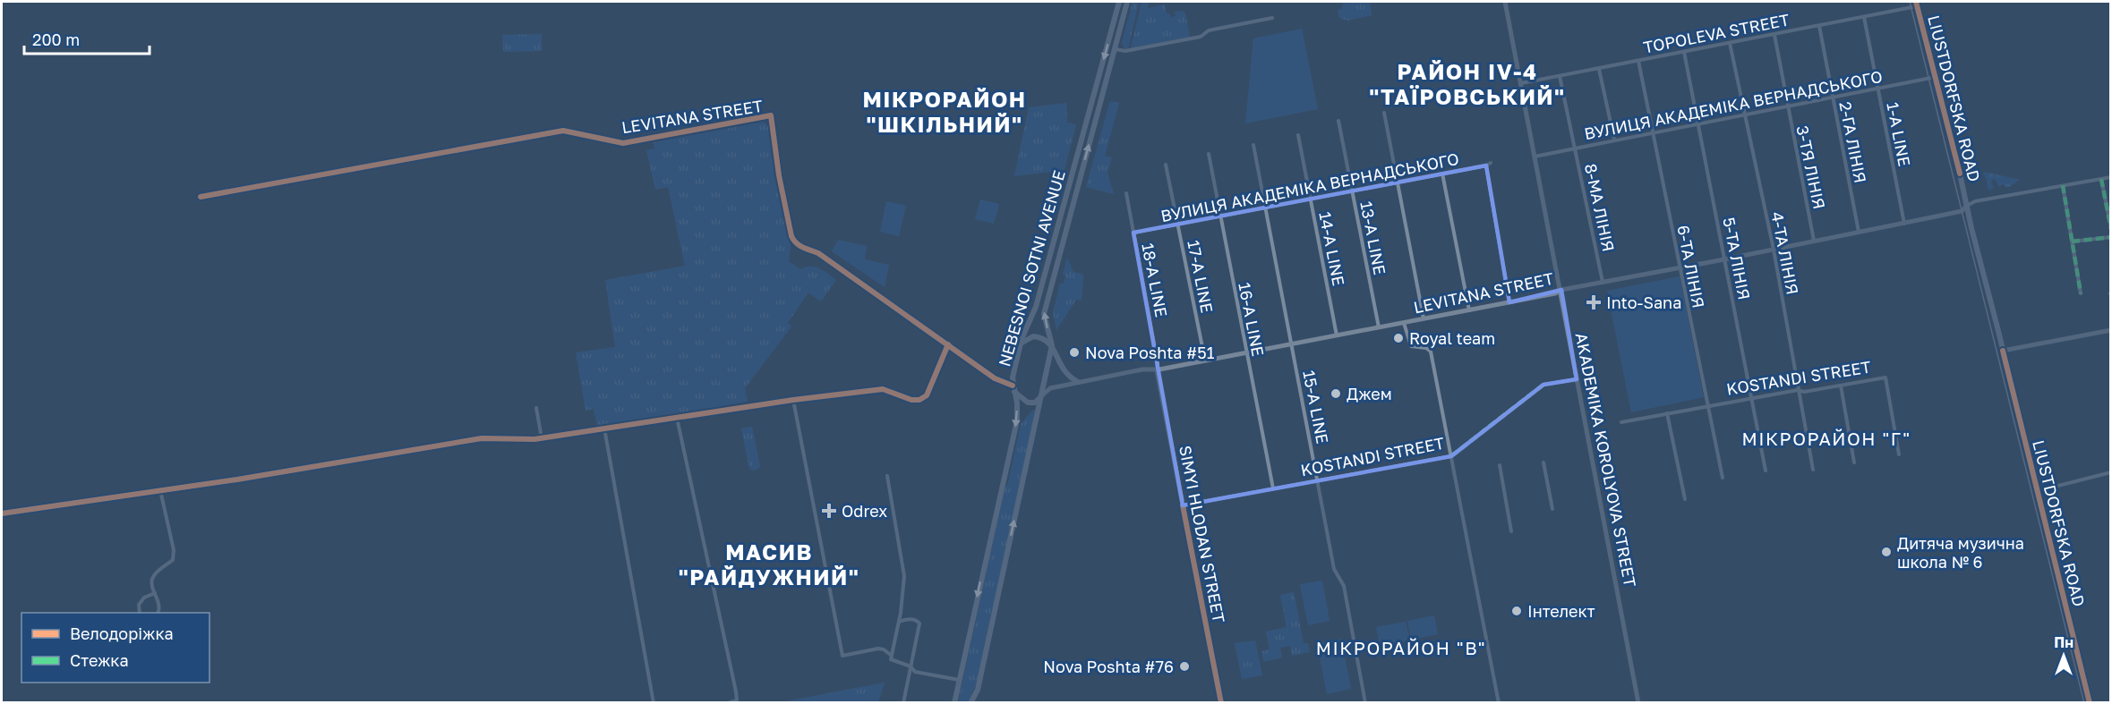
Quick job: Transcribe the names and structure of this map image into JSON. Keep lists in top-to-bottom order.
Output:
{
  "streets": {
    "main road": [
      "LIUSTDORFSKA ROAD",
      "LEVITANA STREET",
      "NEBESNOI SOTNI AVENUE",
      "AKADEMIKA KOROLYOVA STREET",
      "SIMYI HLODAN STREET"
    ],
    "street": [
      "TOPOLEVA STREET",
      "ВУЛИЦЯ АКАДЕМІКА ВЕРНАДСЬКОГО",
      "1-A LINE",
      "2-ГА ЛІНІЯ",
      "3-ТЯ ЛІНІЯ",
      "8-МА ЛІНІЯ",
      "13-A LINE",
      "14-A LINE",
      "4-ТА ЛІНІЯ",
      "5-ТА ЛІНІЯ",
      "6-ТА ЛІНІЯ",
      "17-A LINE",
      "18-A LINE",
      "16-A LINE",
      "KOSTANDI STREET",
      "15-A LINE"
    ]
  },
  "crossings": [
    ["TOPOLEVA STREET", "LIUSTDORFSKA ROAD"],
    ["TOPOLEVA STREET", "1-A LINE"],
    ["TOPOLEVA STREET", "2-ГА ЛІНІЯ"],
    ["TOPOLEVA STREET", "3-ТЯ ЛІНІЯ"],
    ["TOPOLEVA STREET", "8-МА ЛІНІЯ"],
    ["TOPOLEVA STREET", "4-ТА ЛІНІЯ"],
    ["TOPOLEVA STREET", "5-ТА ЛІНІЯ"],
    ["TOPOLEVA STREET", "6-ТА ЛІНІЯ"],
    ["TOPOLEVA STREET", "AKADEMIKA KOROLYOVA STREET"],
    ["LIUSTDORFSKA ROAD", "ВУЛИЦЯ АКАДЕМІКА ВЕРНАДСЬКОГО"],
    ["LIUSTDORFSKA ROAD", "LEVITANA STREET"],
    ["ВУЛИЦЯ АКАДЕМІКА ВЕРНАДСЬКОГО", "LEVITANA STREET"],
    ["ВУЛИЦЯ АКАДЕМІКА ВЕРНАДСЬКОГО", "1-A LINE"],
    ["ВУЛИЦЯ АКАДЕМІКА ВЕРНАДСЬКОГО", "2-ГА ЛІНІЯ"],
    ["ВУЛИЦЯ АКАДЕМІКА ВЕРНАДСЬКОГО", "3-ТЯ ЛІНІЯ"],
    ["ВУЛИЦЯ АКАДЕМІКА ВЕРНАДСЬКОГО", "8-МА ЛІНІЯ"],
    ["ВУЛИЦЯ АКАДЕМІКА ВЕРНАДСЬКОГО", "13-A LINE"],
    ["ВУЛИЦЯ АКАДЕМІКА ВЕРНАДСЬКОГО", "14-A LINE"],
    ["ВУЛИЦЯ АКАДЕМІКА ВЕРНАДСЬКОГО", "4-ТА ЛІНІЯ"],
    ["ВУЛИЦЯ АКАДЕМІКА ВЕРНАДСЬКОГО", "5-ТА ЛІНІЯ"],
    ["ВУЛИЦЯ АКАДЕМІКА ВЕРНАДСЬКОГО", "6-ТА ЛІНІЯ"],
    ["ВУЛИЦЯ АКАДЕМІКА ВЕРНАДСЬКОГО", "17-A LINE"],
    ["ВУЛИЦЯ АКАДЕМІКА ВЕРНАДСЬКОГО", "18-A LINE"],
    ["ВУЛИЦЯ АКАДЕМІКА ВЕРНАДСЬКОГО", "16-A LINE"],
    ["ВУЛИЦЯ АКАДЕМІКА ВЕРНАДСЬКОГО", "15-A LINE"],
    ["ВУЛИЦЯ АКАДЕМІКА ВЕРНАДСЬКОГО", "AKADEMIKA KOROLYOVA STREET"],
    ["LEVITANA STREET", "1-A LINE"],
    ["LEVITANA STREET", "2-ГА ЛІНІЯ"],
    ["LEVITANA STREET", "3-ТЯ ЛІНІЯ"],
    ["LEVITANA STREET", "8-МА ЛІНІЯ"],
    ["LEVITANA STREET", "13-A LINE"],
    ["LEVITANA STREET", "14-A LINE"],
    ["LEVITANA STREET", "4-ТА ЛІНІЯ"],
    ["LEVITANA STREET", "5-ТА ЛІНІЯ"],
    ["LEVITANA STREET", "6-ТА ЛІНІЯ"],
    ["LEVITANA STREET", "NEBESNOI SOTNI AVENUE"],
    ["LEVITANA STREET", "17-A LINE"],
    ["LEVITANA STREET", "18-A LINE"],
    ["LEVITANA STREET", "16-A LINE"],
    ["LEVITANA STREET", "15-A LINE"],
    ["LEVITANA STREET", "AKADEMIKA KOROLYOVA STREET"],
    ["LEVITANA STREET", "SIMYI HLODAN STREET"],
    ["4-ТА ЛІНІЯ", "KOSTANDI STREET"],
    ["5-ТА ЛІНІЯ", "KOSTANDI STREET"],
    ["6-ТА ЛІНІЯ", "KOSTANDI STREET"],
    ["18-A LINE", "SIMYI HLODAN STREET"],
    ["16-A LINE", "KOSTANDI STREET"],
    ["KOSTANDI STREET", "15-A LINE"],
    ["KOSTANDI STREET", "AKADEMIKA KOROLYOVA STREET"],
    ["KOSTANDI STREET", "SIMYI HLODAN STREET"]
  ],
  "districts": [
    "РАЙОН IV-4 \"ТАЇРОВСЬКИЙ\"",
    "МІКРОРАЙОН \"ШКІЛЬНИЙ\"",
    "МІКРОРАЙОН \"Г\"",
    "МАСИВ \"РАЙДУЖНИЙ\"",
    "МІКРОРАЙОН \"В\""
  ],
  "places": {
    "health": ["Into-Sana", "Odrex"],
    "other": [
      "Royal team",
      "Nova Poshta #51",
      "Джем",
      "Дитяча музична школа № 6",
      "Інтелект",
      "Nova Poshta #76"
    ]
  },
  "legend": ["Велодоріжка", "Стежка"],
  "scale_bar": "200 m",
  "north": "top"
}
